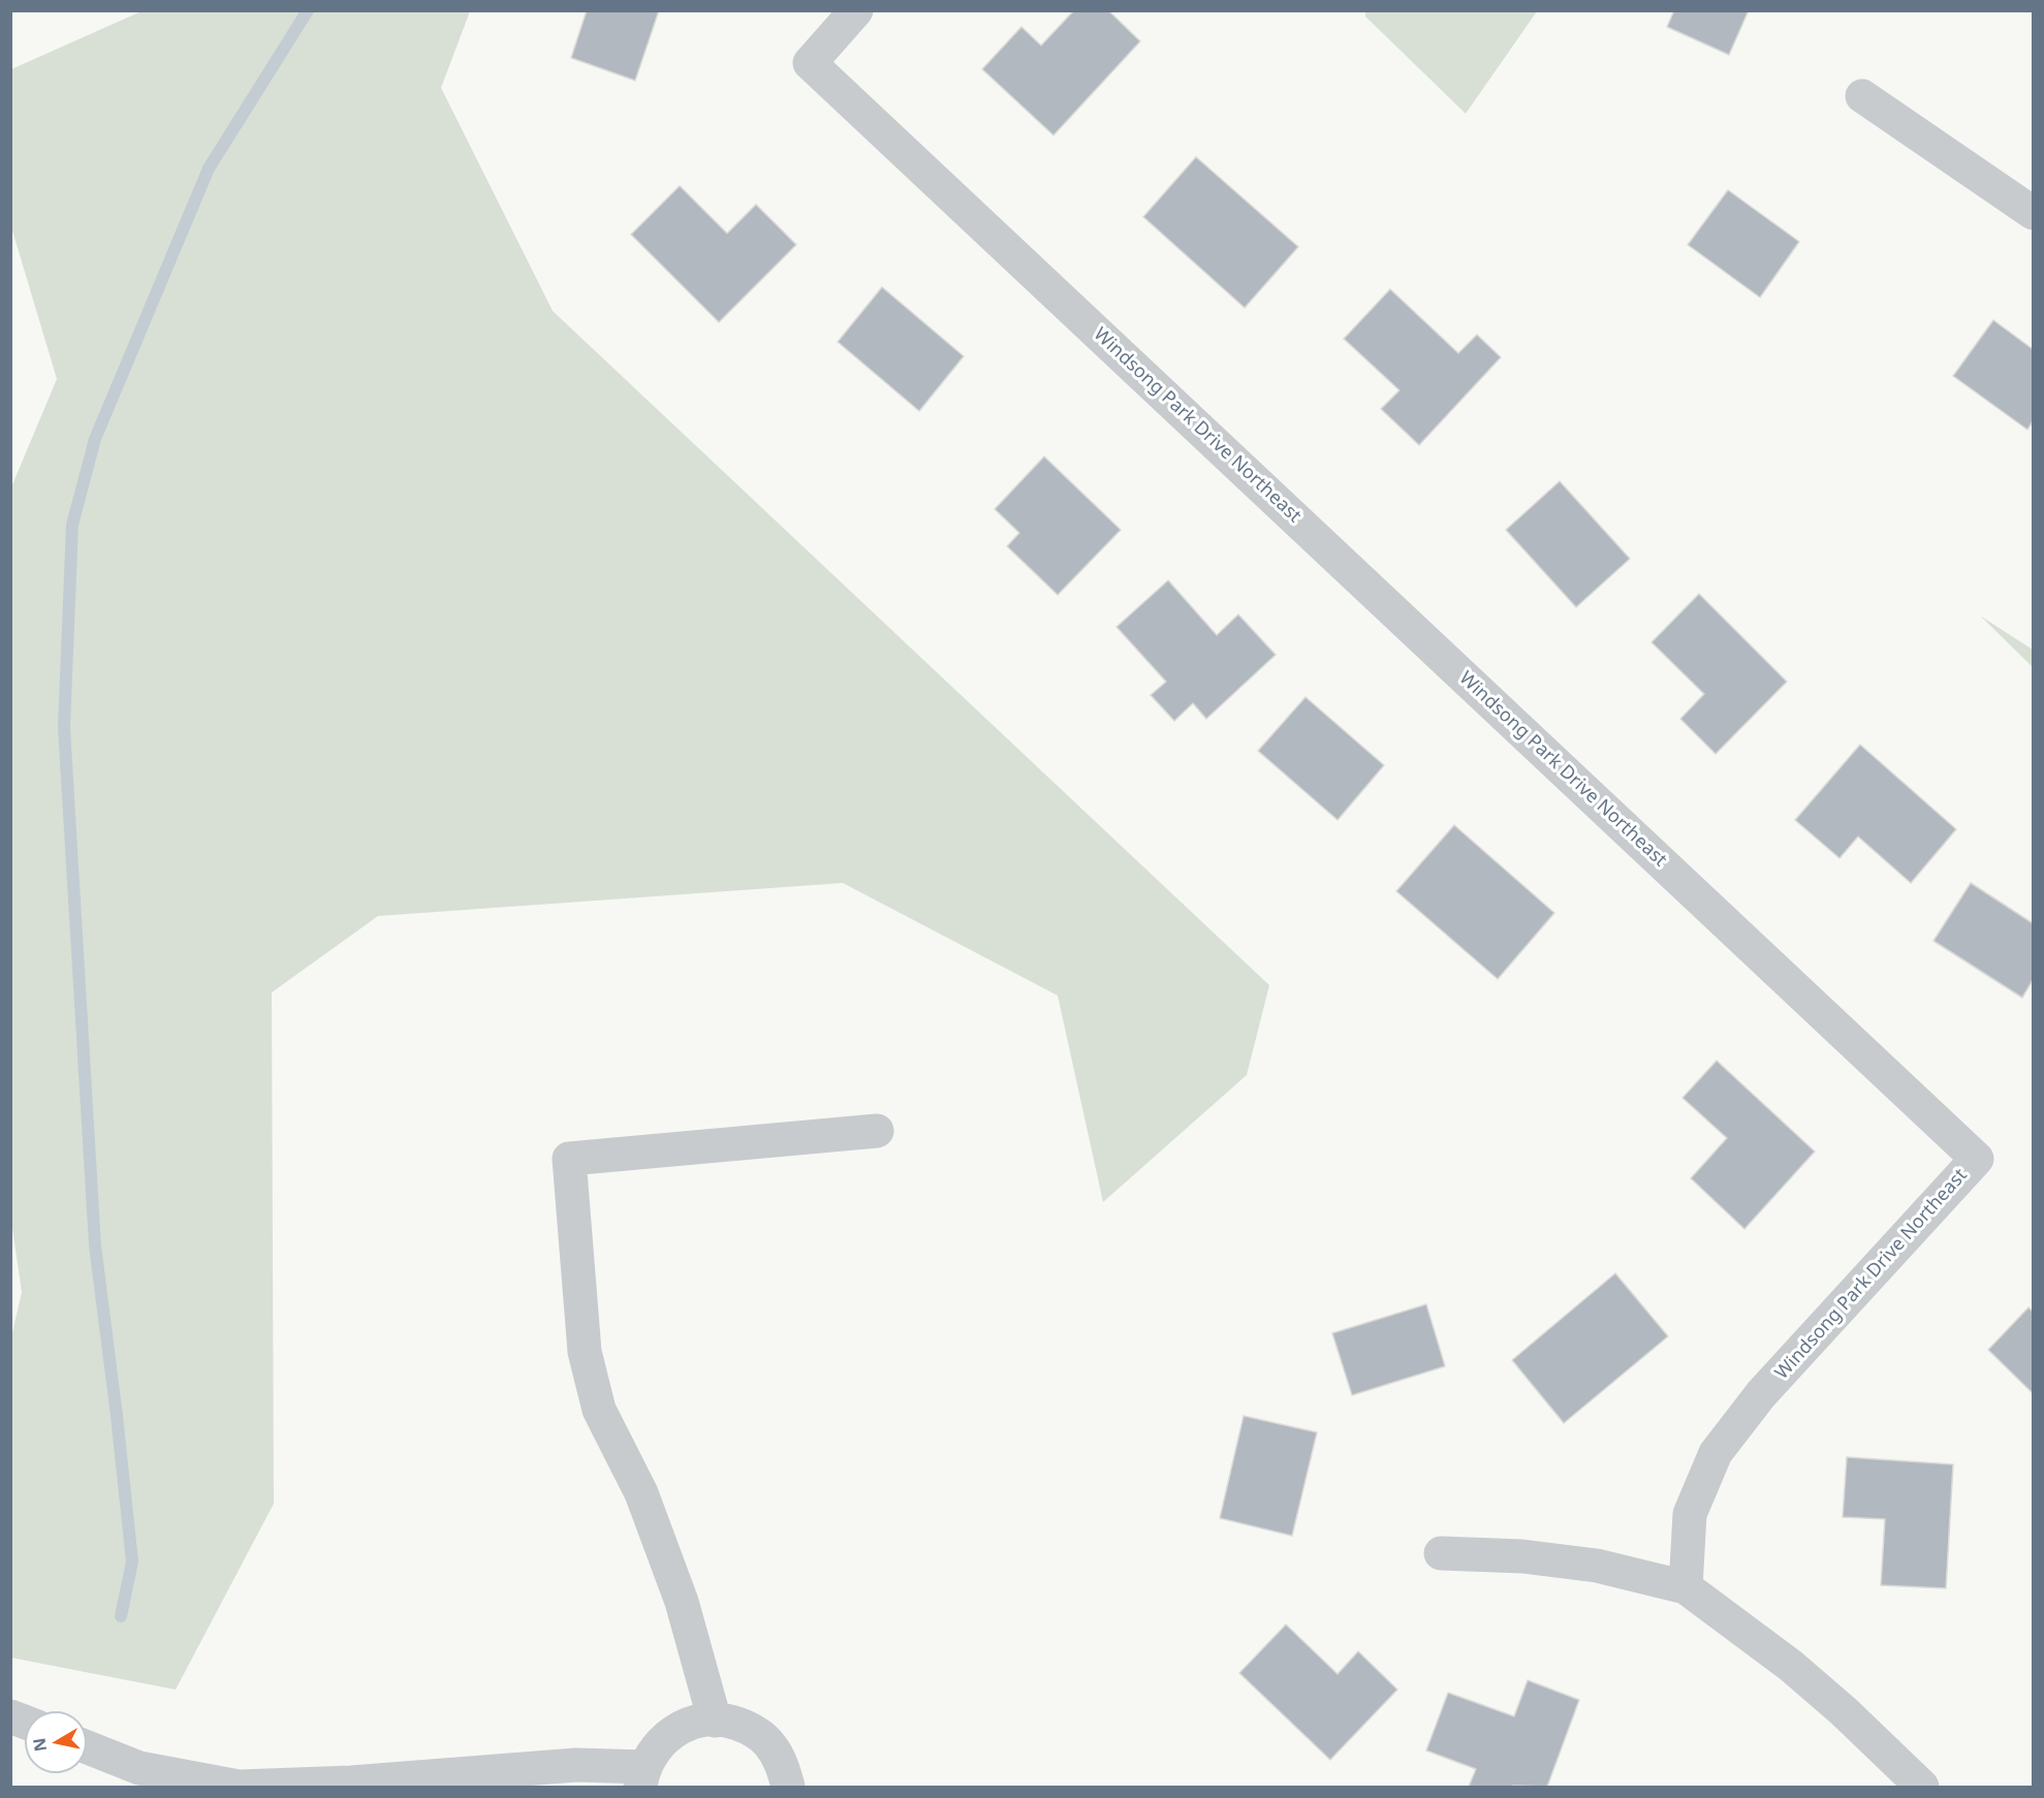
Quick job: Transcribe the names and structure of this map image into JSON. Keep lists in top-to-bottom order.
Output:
{
  "streets": {
    "street": ["Windsong Park Drive Northeast"]
  },
  "north": "left"
}
